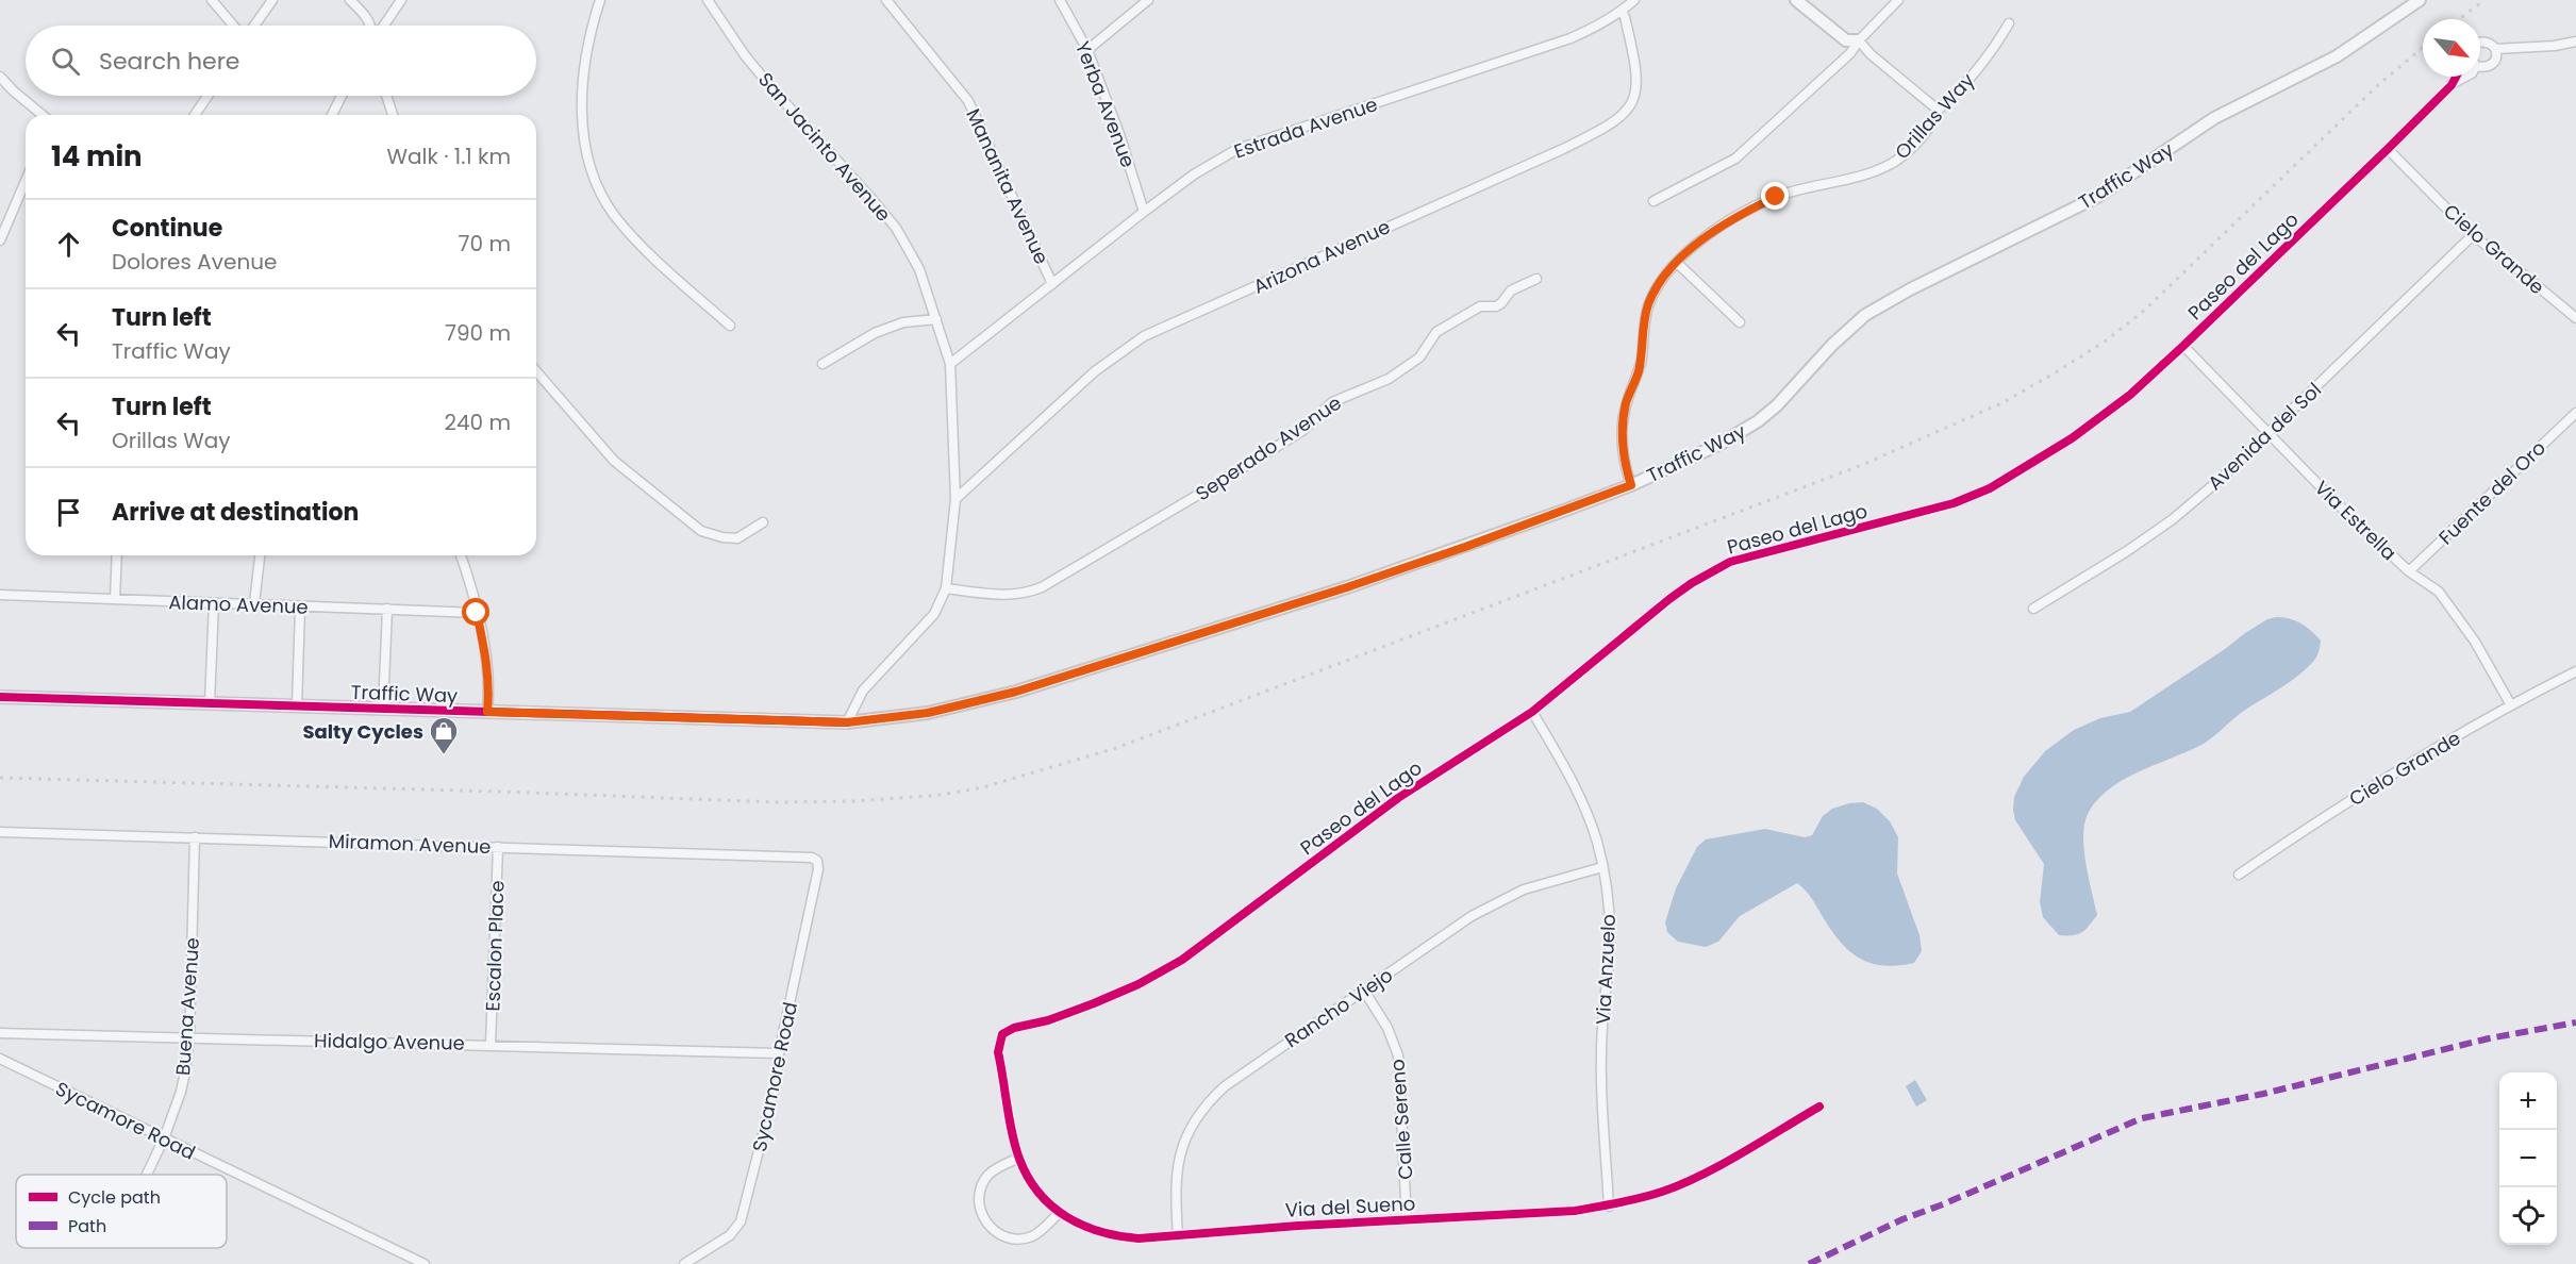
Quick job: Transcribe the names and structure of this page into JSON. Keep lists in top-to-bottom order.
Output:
{
  "streets": {
    "street": [
      "Yerba Avenue",
      "Orillas Way",
      "Estrada Avenue",
      "San Jacinto Avenue",
      "Traffic Way",
      "Mananita Avenue",
      "Cielo Grande",
      "Arizona Avenue",
      "Paseo del Lago",
      "Avenida del Sol",
      "Seperado Avenue",
      "Fuente del Oro",
      "Via Estrella",
      "Alamo Avenue",
      "Miramon Avenue",
      "Escalon Place",
      "Via Anzuelo",
      "Buena Avenue",
      "Rancho Viejo",
      "Hidalgo Avenue",
      "Sycamore Road",
      "Calle Sereno",
      "Via del Sueno"
    ]
  },
  "crossings": [
    ["Yerba Avenue", "Estrada Avenue"],
    ["Orillas Way", "Traffic Way"],
    ["Estrada Avenue", "San Jacinto Avenue"],
    ["Estrada Avenue", "Mananita Avenue"],
    ["Estrada Avenue", "Arizona Avenue"],
    ["San Jacinto Avenue", "Traffic Way"],
    ["San Jacinto Avenue", "Arizona Avenue"],
    ["San Jacinto Avenue", "Seperado Avenue"],
    ["Cielo Grande", "Paseo del Lago"],
    ["Cielo Grande", "Avenida del Sol"],
    ["Cielo Grande", "Via Estrella"],
    ["Paseo del Lago", "Via Estrella"],
    ["Paseo del Lago", "Via Anzuelo"],
    ["Paseo del Lago", "Via del Sueno"],
    ["Avenida del Sol", "Via Estrella"],
    ["Fuente del Oro", "Via Estrella"],
    ["Miramon Avenue", "Escalon Place"],
    ["Miramon Avenue", "Buena Avenue"],
    ["Miramon Avenue", "Sycamore Road"],
    ["Escalon Place", "Hidalgo Avenue"],
    ["Via Anzuelo", "Rancho Viejo"],
    ["Via Anzuelo", "Via del Sueno"],
    ["Buena Avenue", "Hidalgo Avenue"],
    ["Buena Avenue", "Sycamore Road"],
    ["Rancho Viejo", "Calle Sereno"],
    ["Rancho Viejo", "Via del Sueno"],
    ["Hidalgo Avenue", "Sycamore Road"],
    ["Calle Sereno", "Via del Sueno"]
  ],
  "places": {
    "shop": ["Salty Cycles"]
  },
  "legend": ["Cycle path", "Path"],
  "north": "bottom right",
  "page": {
    "search": "Search here",
    "heading": ["14 min", "Walk · 1.1 km"],
    "list": [
      ["Continue", "Dolores Avenue", "70 m"],
      ["Turn left", "Traffic Way", "790 m"],
      ["Turn left", "Orillas Way", "240 m"],
      "Arrive at destination"
    ],
    "map_buttons": ["+", "−"]
  }
}
